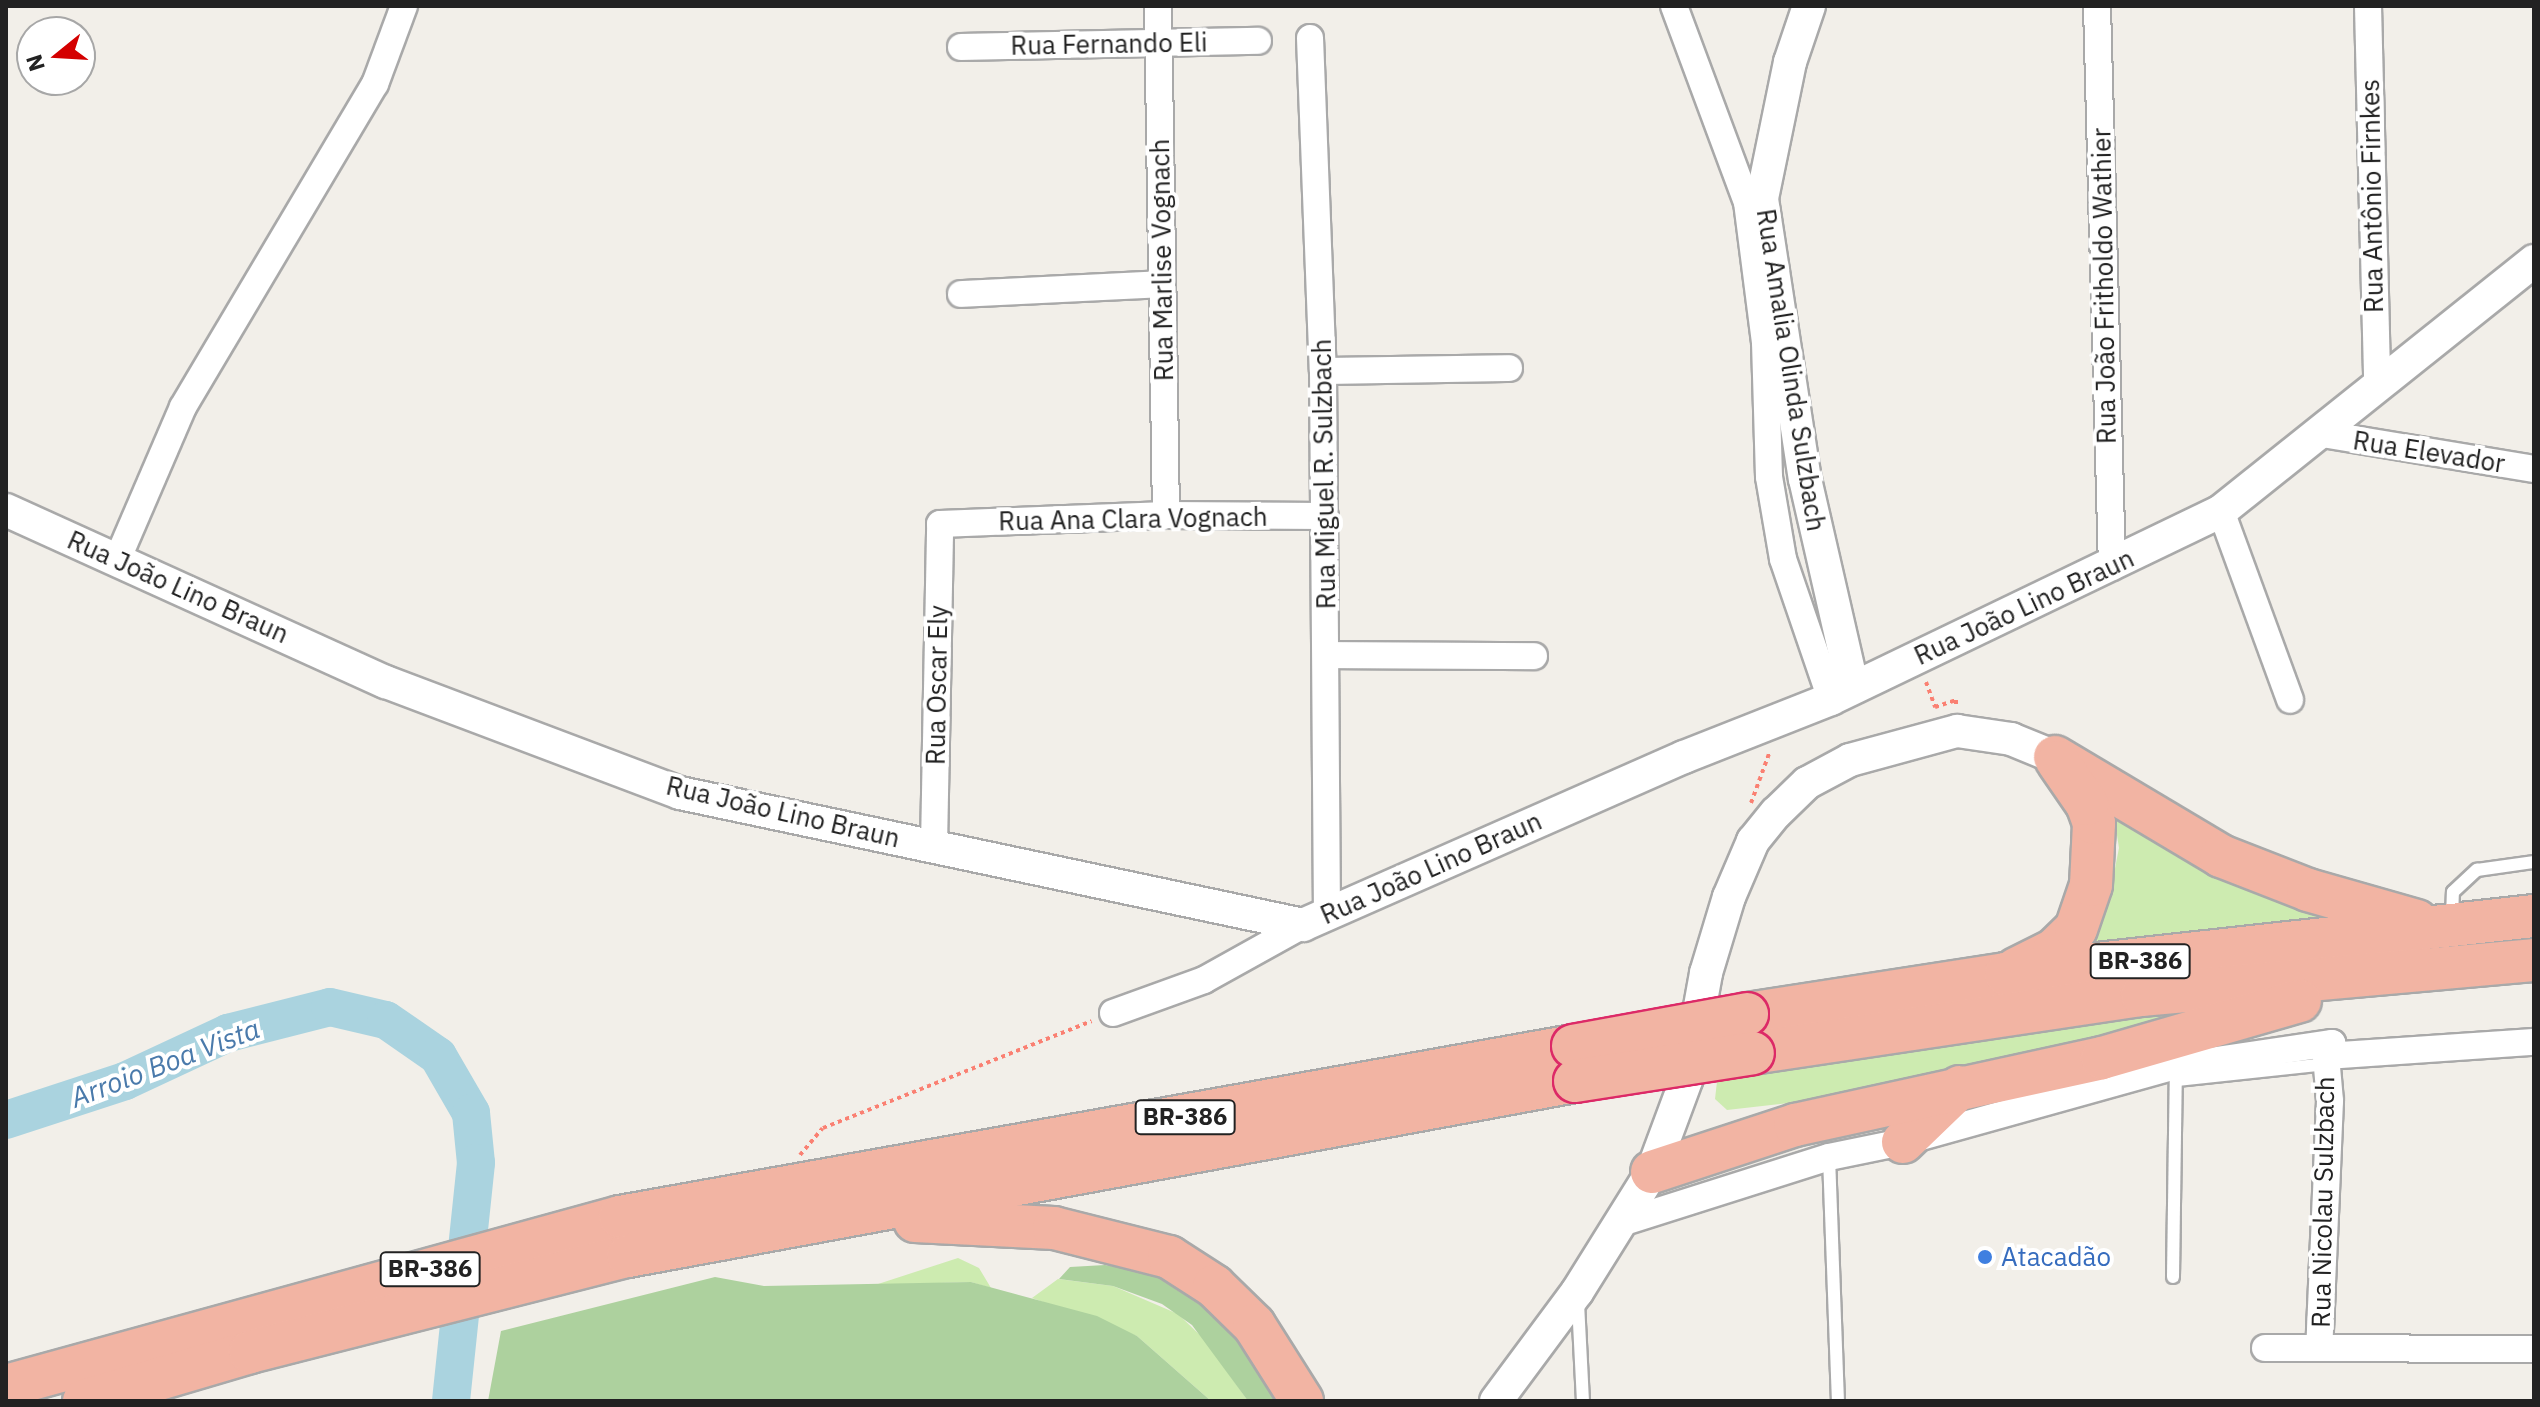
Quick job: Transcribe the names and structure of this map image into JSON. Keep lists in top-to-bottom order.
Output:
{
  "streets": {
    "highway": ["BR-386"],
    "street": [
      "Rua Fernando Eli",
      "Rua Antônio Firnkes",
      "Rua Marlise Vognach",
      "Rua João Fritholdo Wathier",
      "Rua Amalia Olinda Sulzbach",
      "Rua Elevador",
      "Rua Miguel R. Sulzbach",
      "Rua Ana Clara Vognach",
      "Rua João Lino Braun",
      "Rua Oscar Ely",
      "Rua Nicolau Sulzbach"
    ]
  },
  "crossings": [
    ["Rua Fernando Eli", "Rua Marlise Vognach"],
    ["Rua Antônio Firnkes", "Rua João Lino Braun"],
    ["Rua Marlise Vognach", "Rua Ana Clara Vognach"],
    ["Rua João Fritholdo Wathier", "Rua João Lino Braun"],
    ["Rua Amalia Olinda Sulzbach", "Rua João Lino Braun"],
    ["Rua Elevador", "Rua João Lino Braun"],
    ["Rua Miguel R. Sulzbach", "Rua Ana Clara Vognach"],
    ["Rua Miguel R. Sulzbach", "Rua João Lino Braun"],
    ["Rua Ana Clara Vognach", "Rua Oscar Ely"],
    ["Rua João Lino Braun", "Rua Oscar Ely"]
  ],
  "water": ["Arroio Boa Vista"],
  "places": ["Atacadão"],
  "north": "left"
}
